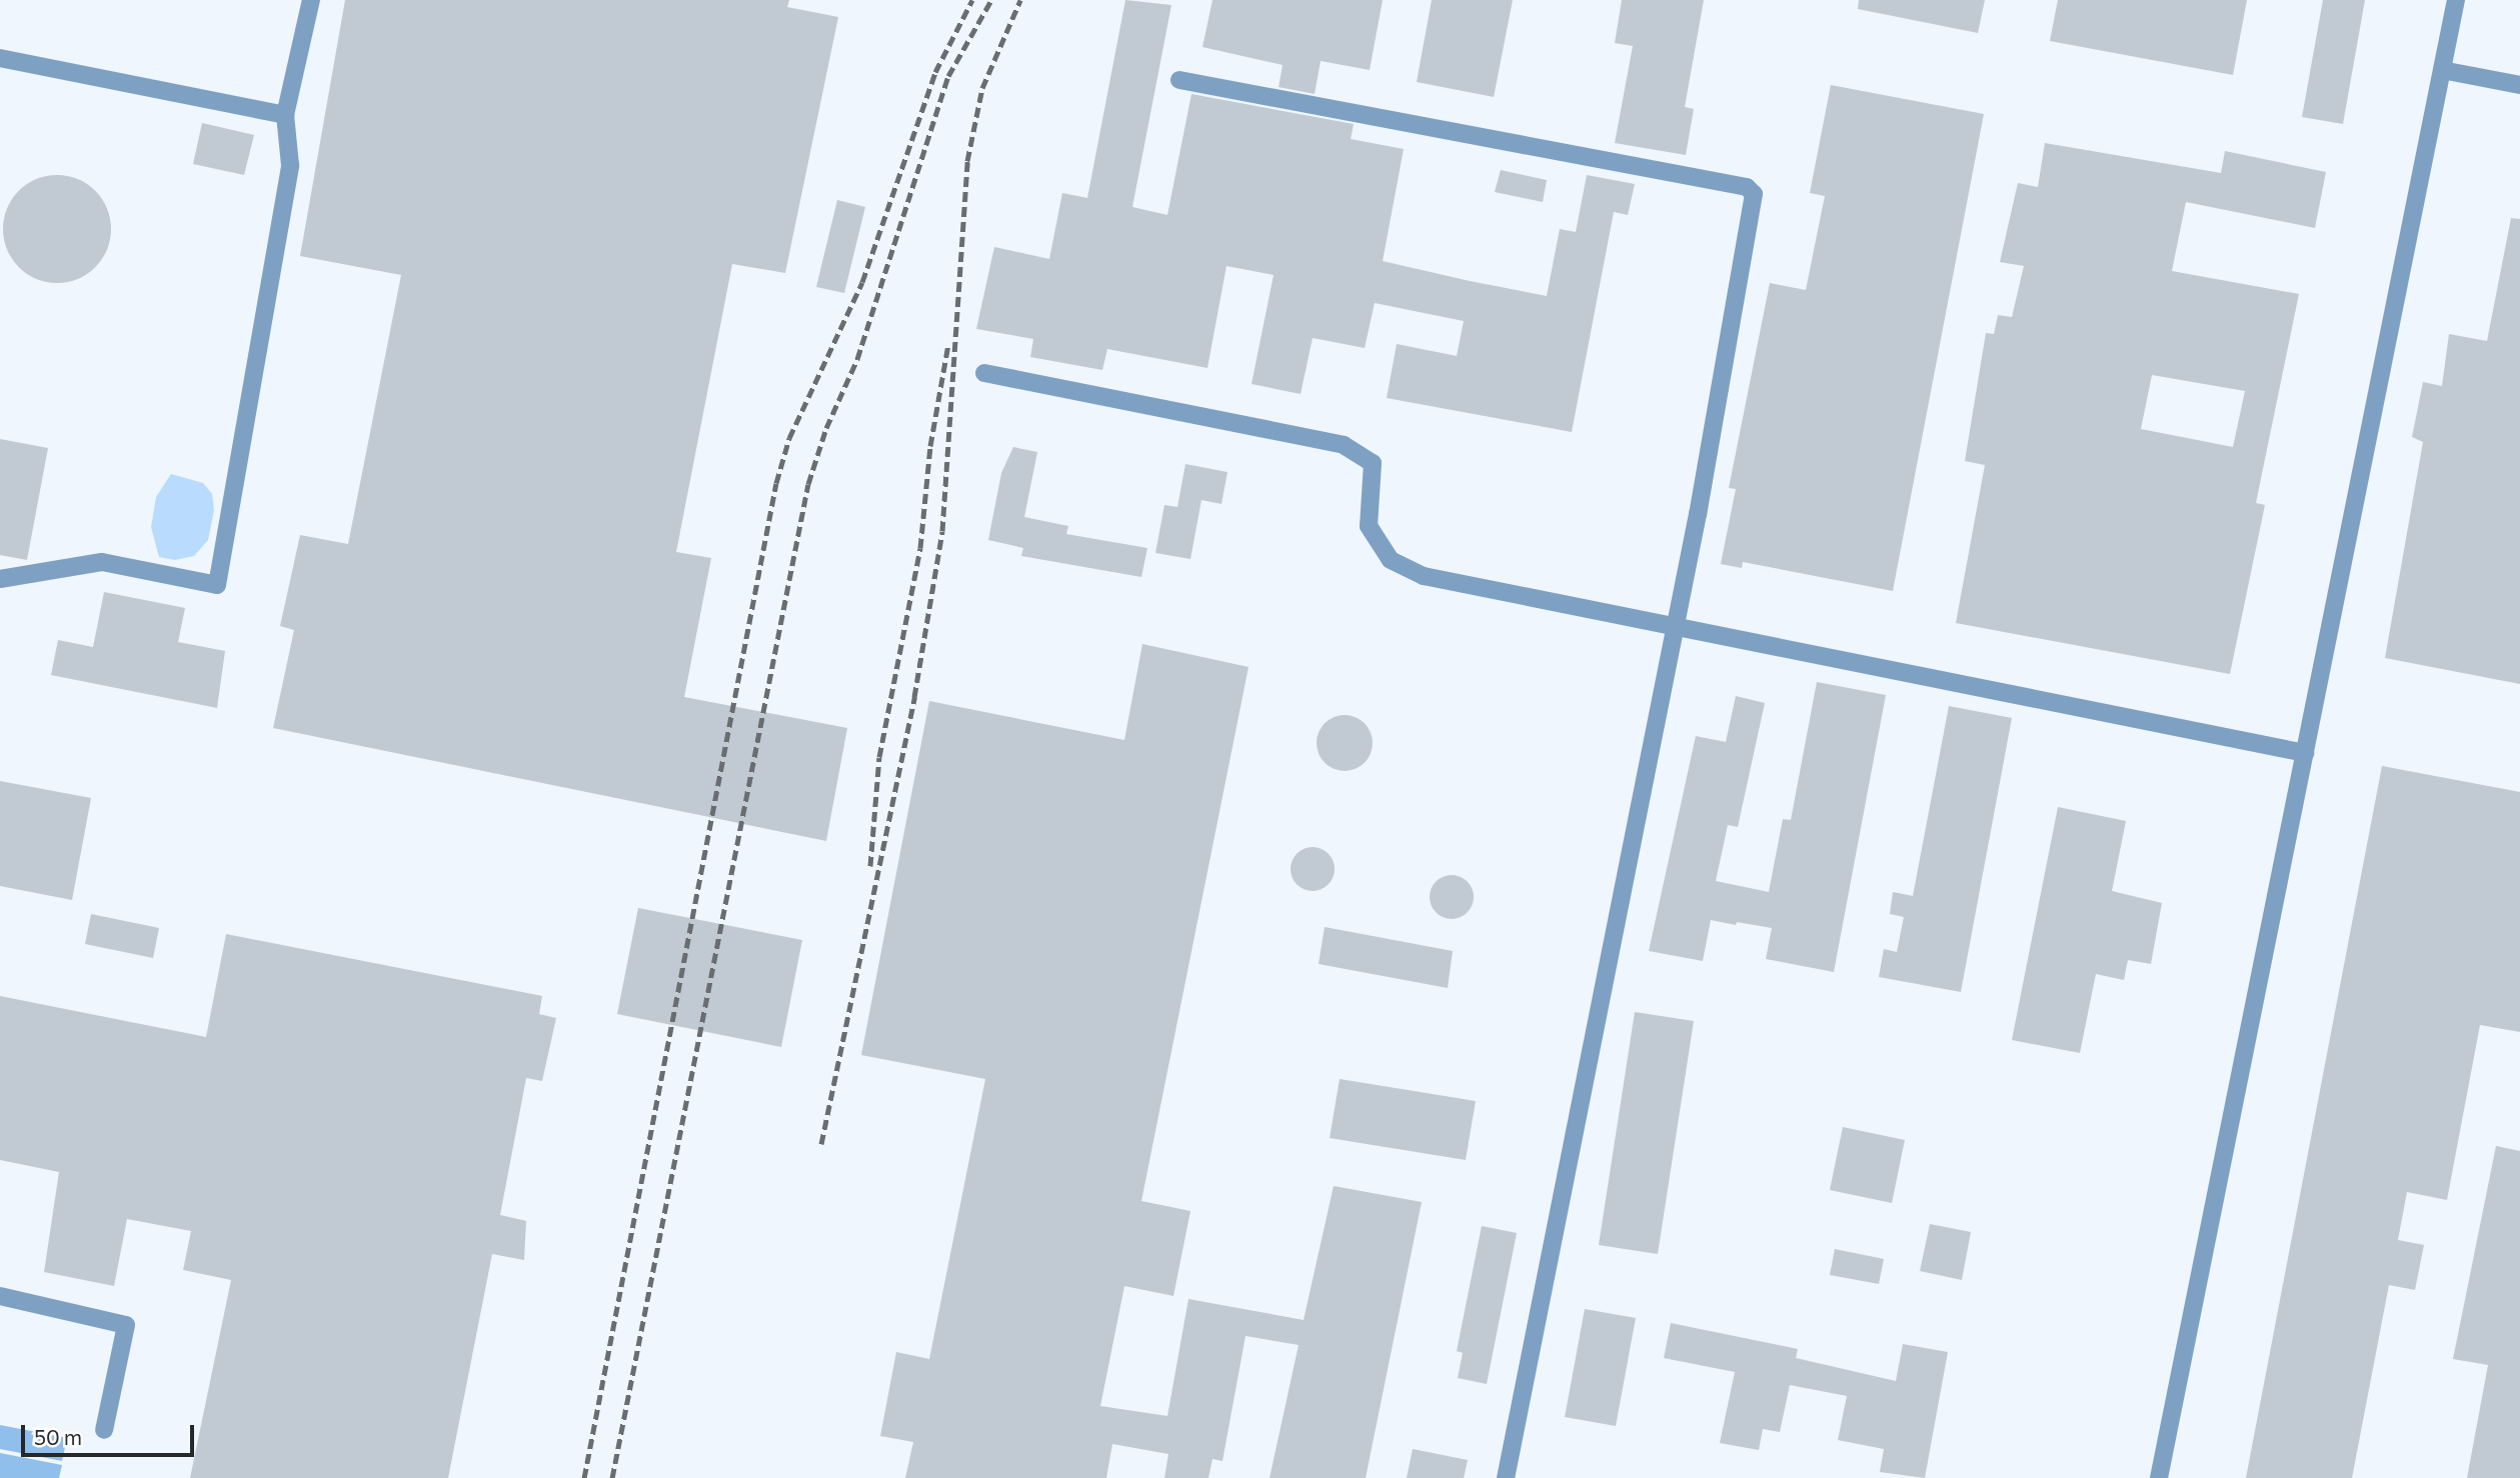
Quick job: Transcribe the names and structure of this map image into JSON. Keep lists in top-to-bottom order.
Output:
{
  "scale_bar": "50 m"
}
